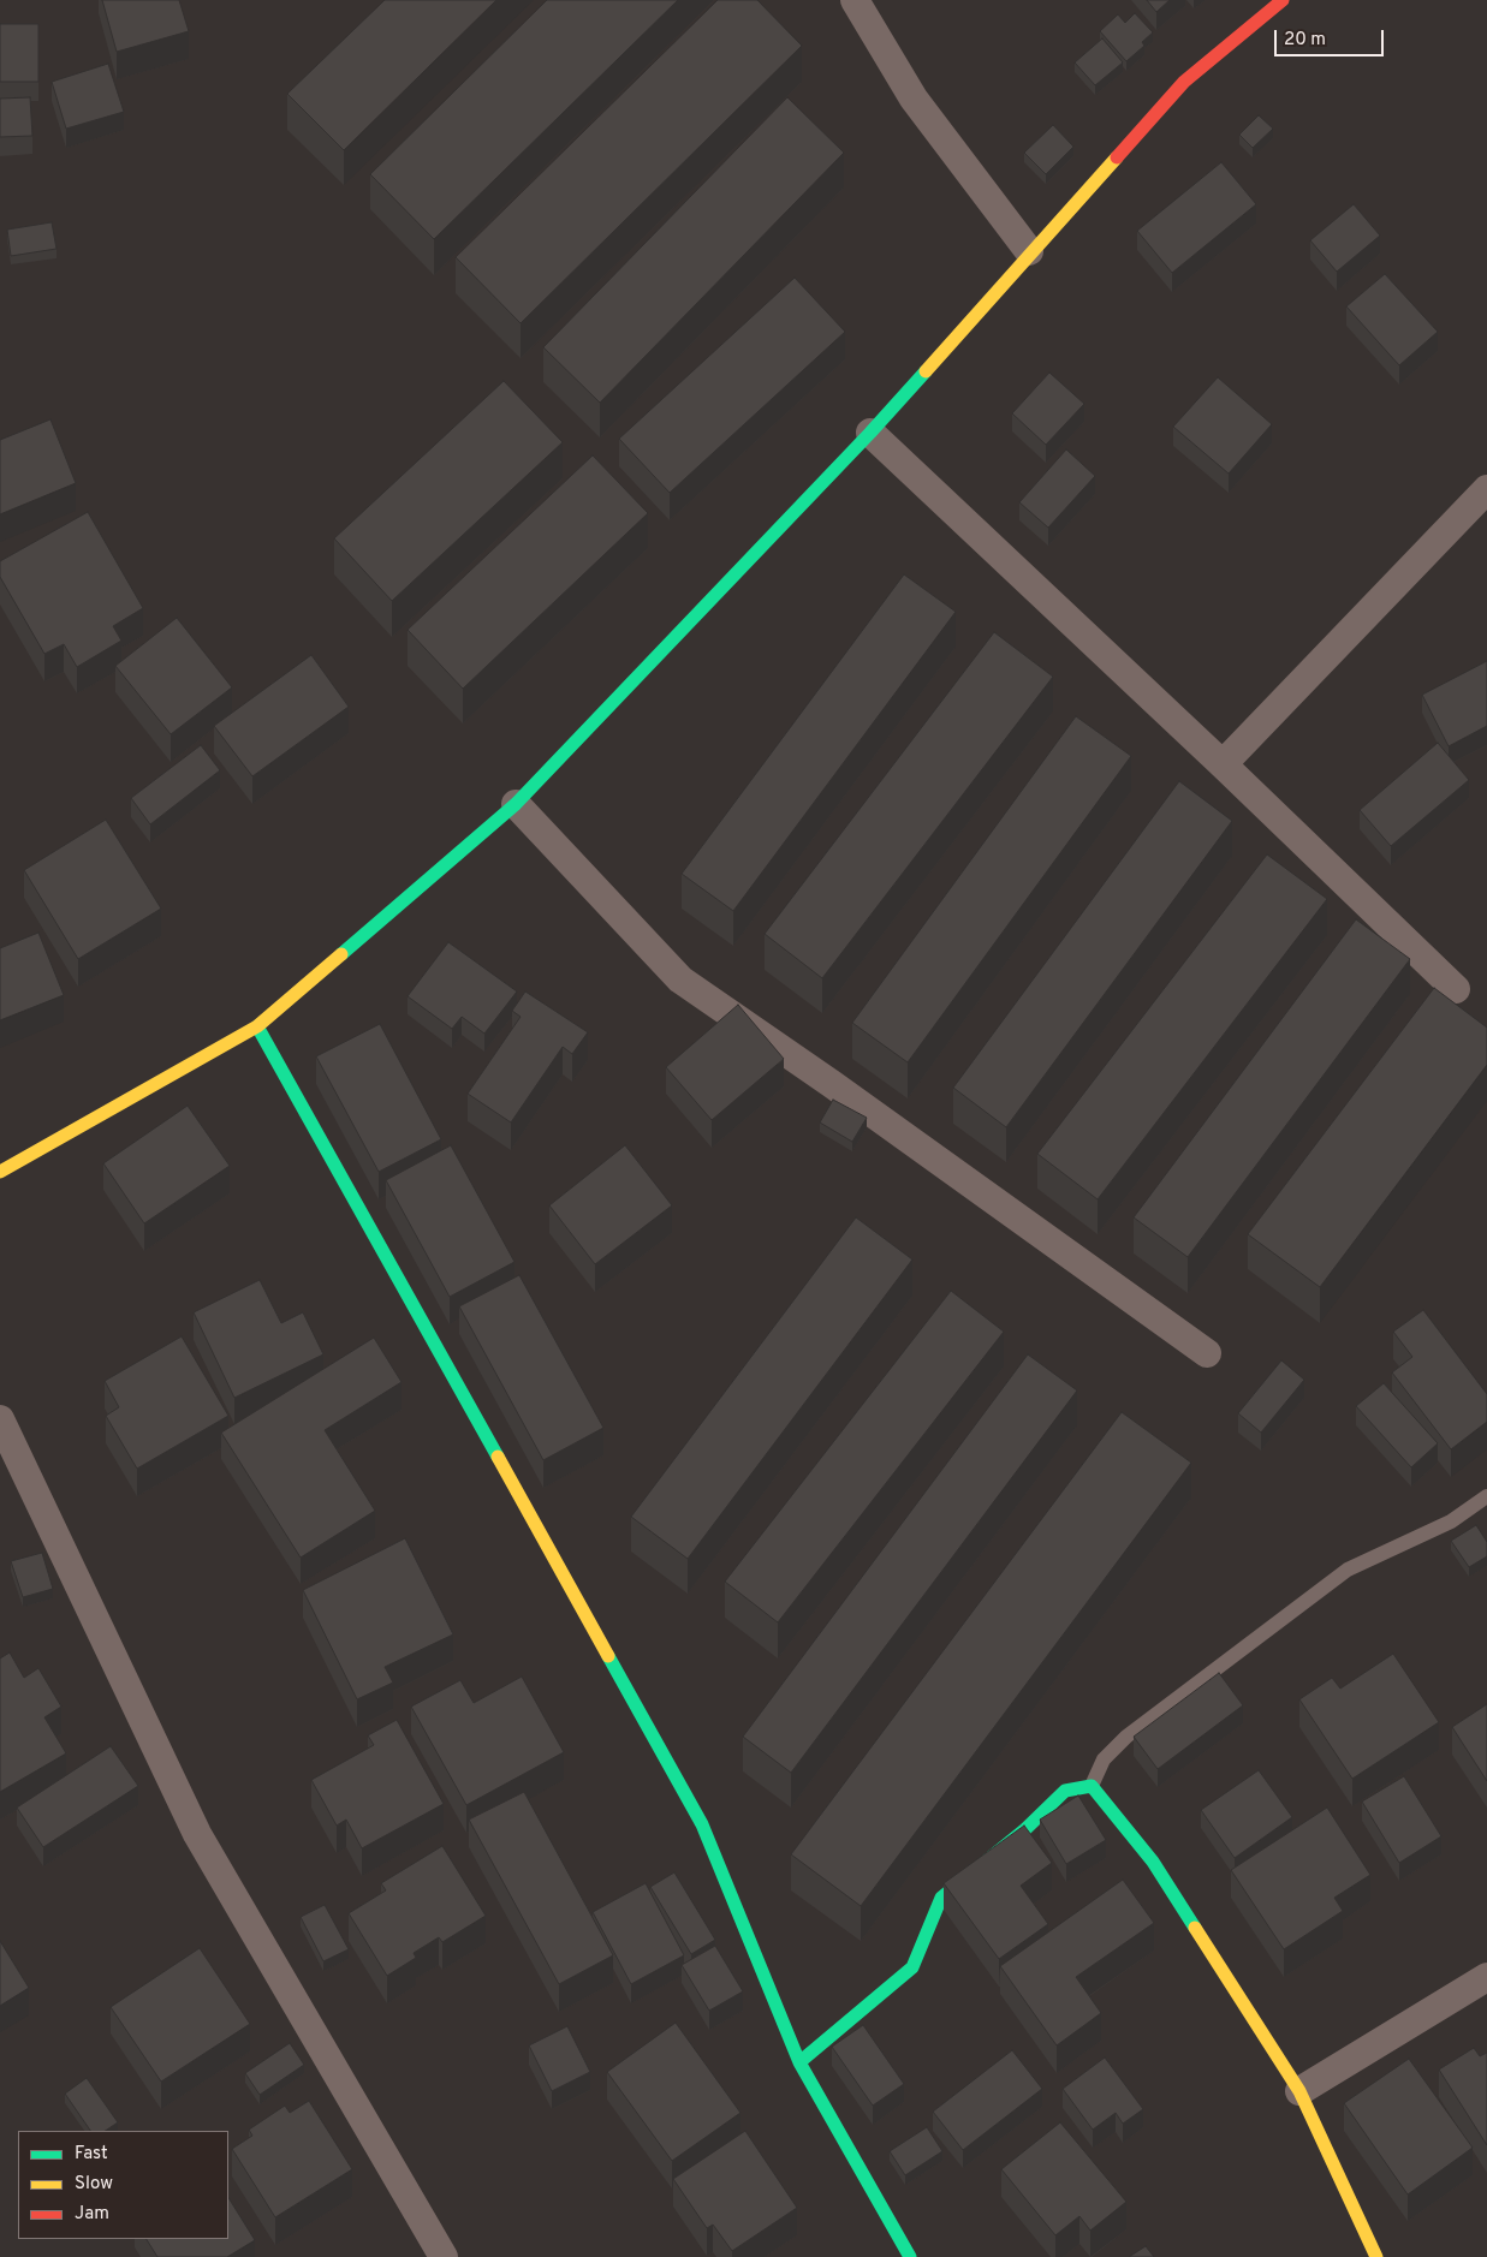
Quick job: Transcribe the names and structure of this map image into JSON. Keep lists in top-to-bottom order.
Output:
{
  "legend": ["Fast", "Slow", "Jam"],
  "scale_bar": "20 m"
}
